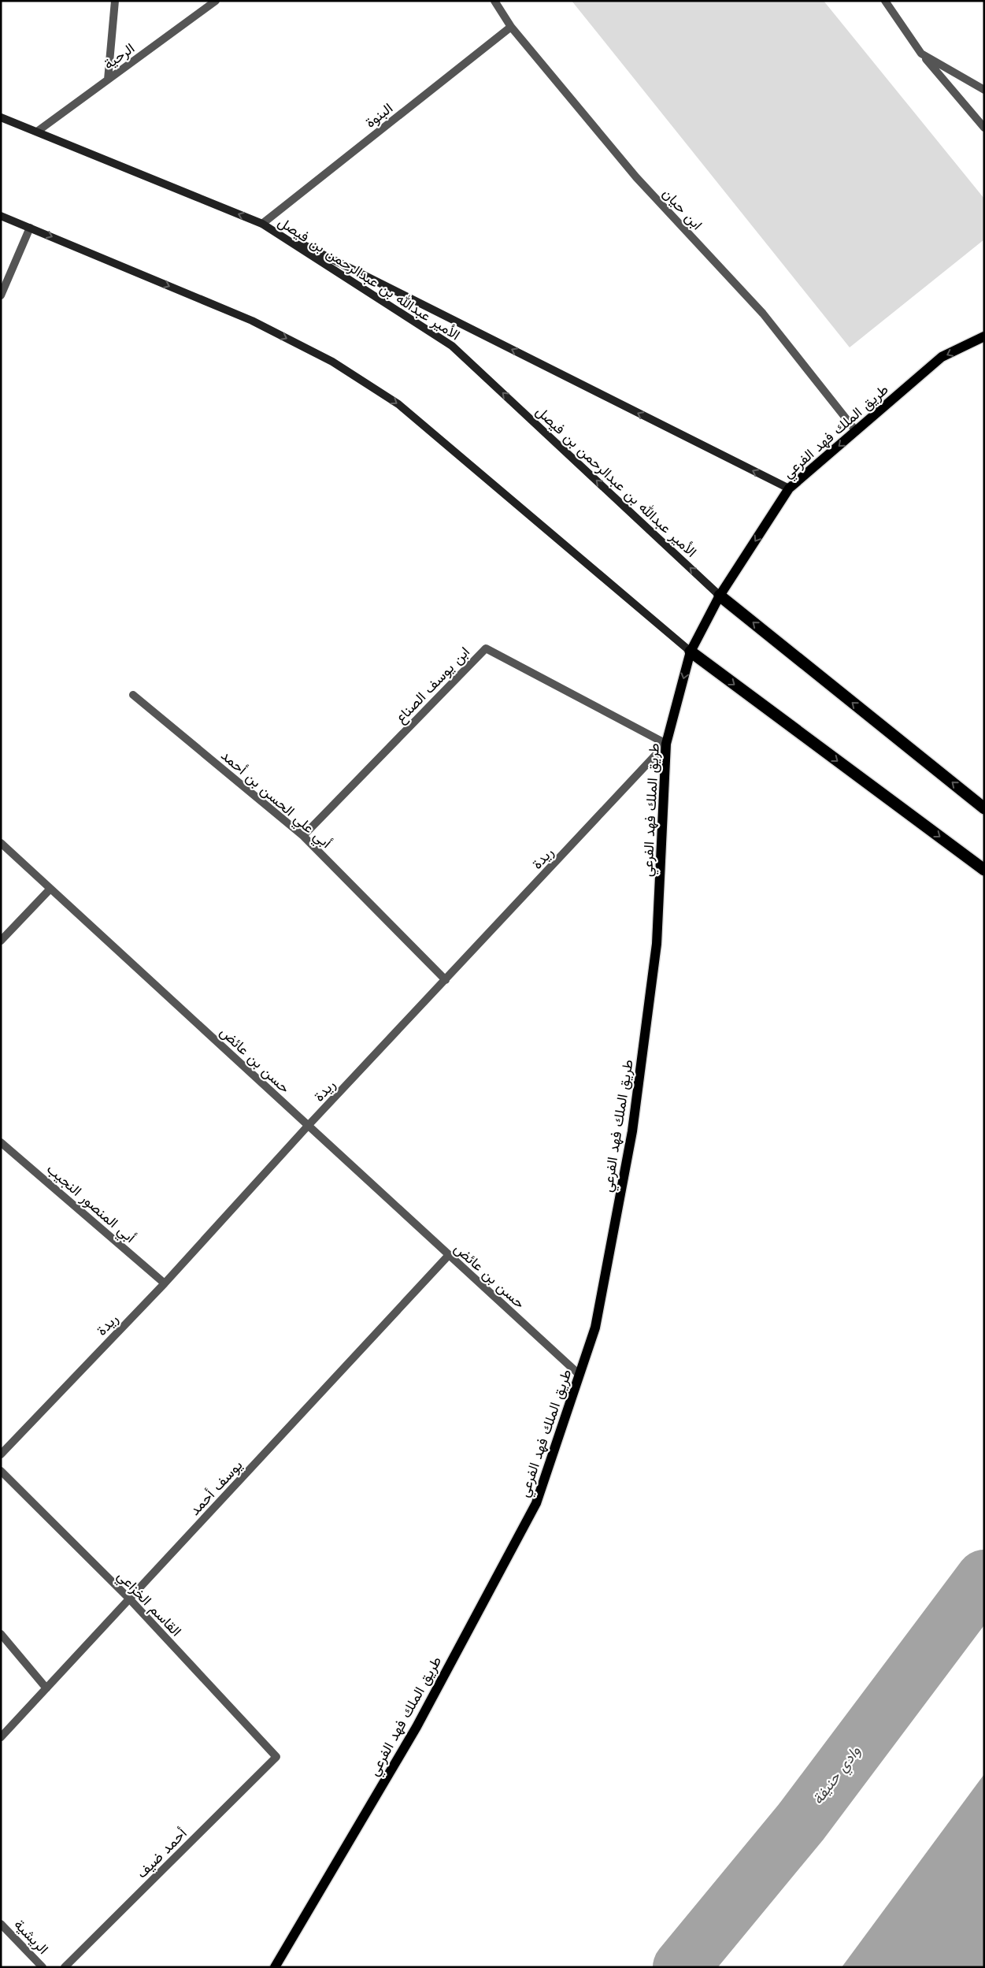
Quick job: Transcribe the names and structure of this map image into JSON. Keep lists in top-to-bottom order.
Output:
{
  "streets": {
    "main road": ["الأمير عبدالله بن عبدالرحمن بن فيصل", "طريق الملك فهد الفرعي"],
    "street": [
      "الرحية",
      "البنوة",
      "ابن حيان",
      "ابن يوسف الصناع",
      "أبي علي الحسن بن أحمد",
      "ريدة",
      "حسن بن عائض",
      "أبي المنصور النجيب",
      "يوسف أحمد",
      "القاسم الخزاعي",
      "أحمد ضيف",
      "الريشية"
    ]
  },
  "crossings": [
    ["الرحية", "الأمير عبدالله بن عبدالرحمن بن فيصل"],
    ["البنوة", "ابن حيان"],
    ["البنوة", "الأمير عبدالله بن عبدالرحمن بن فيصل"],
    ["ابن حيان", "طريق الملك فهد الفرعي"],
    ["الأمير عبدالله بن عبدالرحمن بن فيصل", "طريق الملك فهد الفرعي"],
    ["طريق الملك فهد الفرعي", "ابن يوسف الصناع"],
    ["طريق الملك فهد الفرعي", "ريدة"],
    ["طريق الملك فهد الفرعي", "حسن بن عائض"],
    ["ابن يوسف الصناع", "أبي علي الحسن بن أحمد"],
    ["ابن يوسف الصناع", "ريدة"],
    ["أبي علي الحسن بن أحمد", "ريدة"],
    ["ريدة", "حسن بن عائض"],
    ["ريدة", "أبي المنصور النجيب"],
    ["حسن بن عائض", "يوسف أحمد"],
    ["يوسف أحمد", "القاسم الخزاعي"],
    ["القاسم الخزاعي", "أحمد ضيف"]
  ],
  "water": ["وادي حنيفة"]
}
